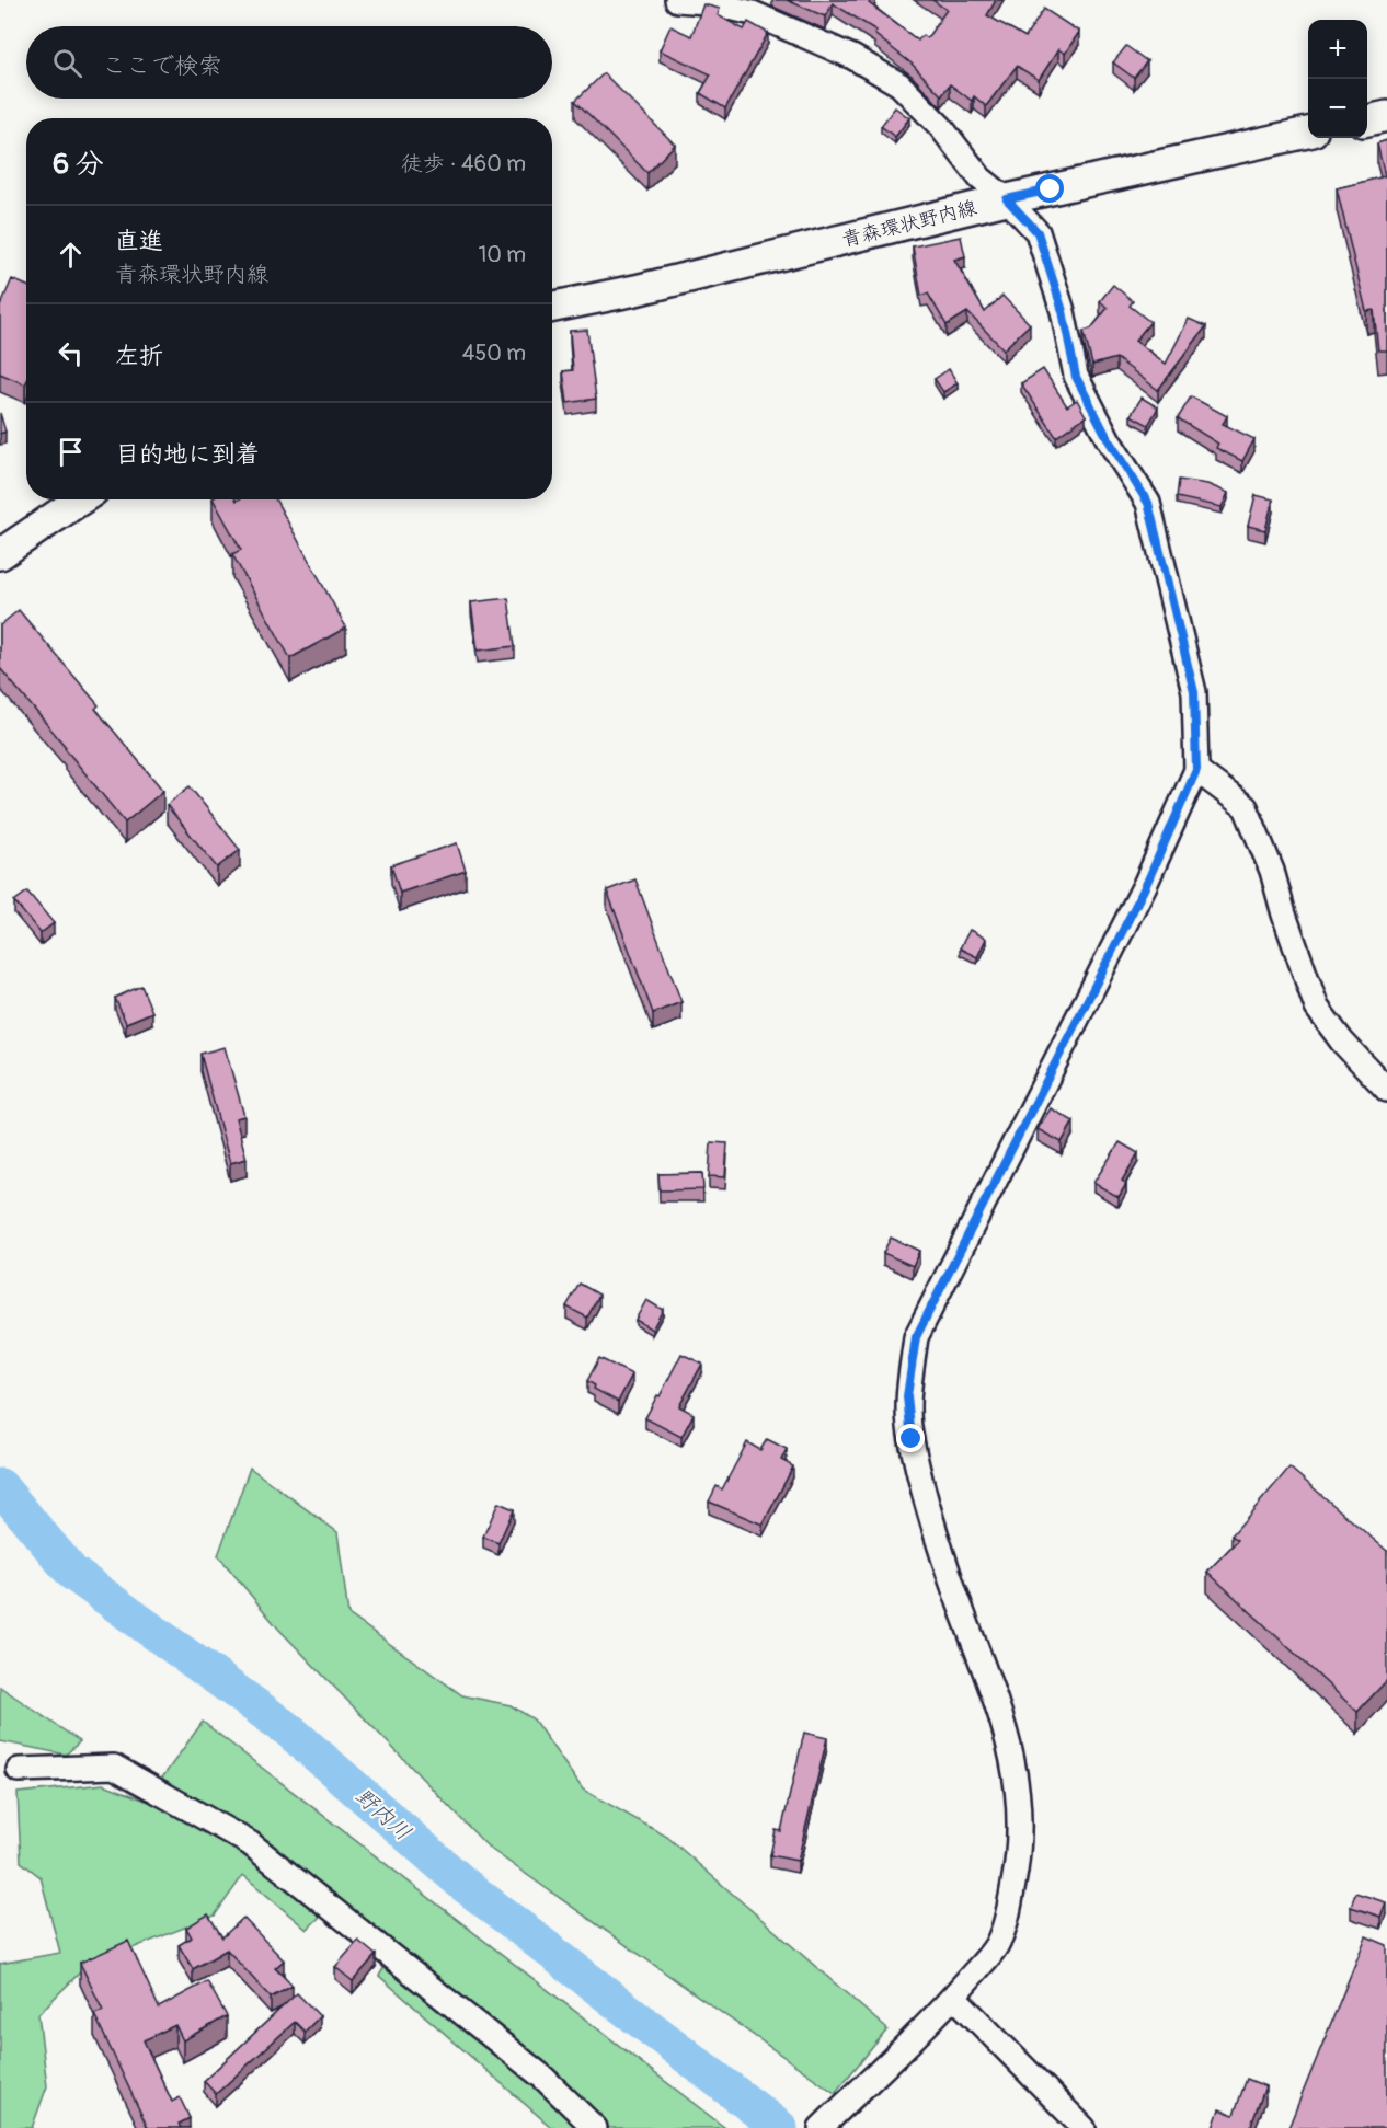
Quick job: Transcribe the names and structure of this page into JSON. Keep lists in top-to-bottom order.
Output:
{
  "streets": {
    "main road": ["青森環状野内線"]
  },
  "water": ["野内川"],
  "page": {
    "map_buttons": ["+", "−"],
    "search": "ここで検索",
    "heading": ["6 分", "徒歩 · 460 m"],
    "list": [
      ["直進", "青森環状野内線", "10 m"],
      ["左折", "450 m"],
      "目的地に到着"
    ]
  }
}
